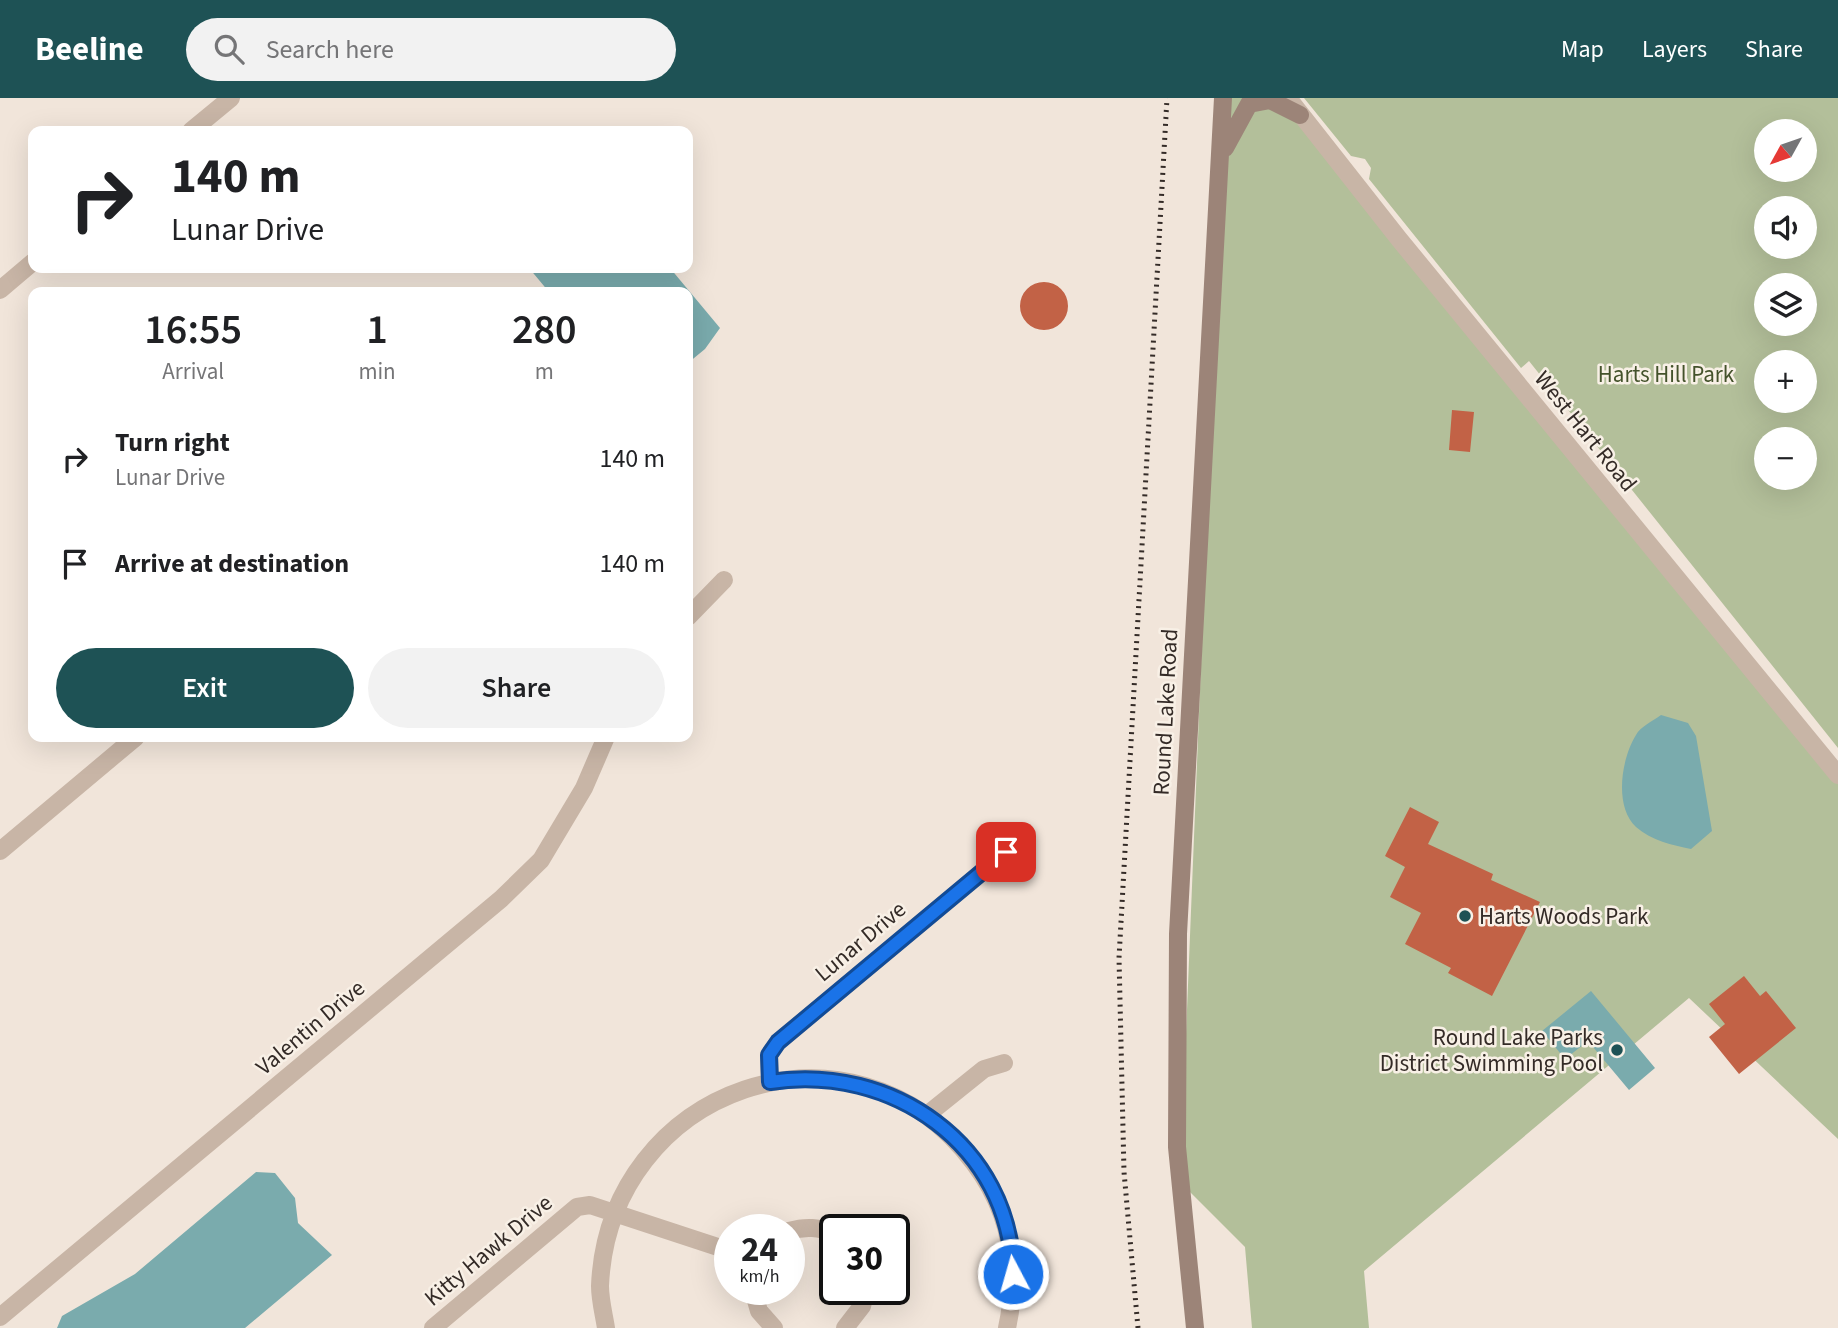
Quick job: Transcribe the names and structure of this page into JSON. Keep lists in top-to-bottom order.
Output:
{
  "streets": {
    "main road": ["Round Lake Road"],
    "street": [
      "West Hart Road",
      "Lunar Drive",
      "Valentin Drive",
      "Kitty Hawk Drive"
    ]
  },
  "parks": ["Harts Hill Park"],
  "places": ["Harts Woods Park", "Round Lake Parks District Swimming Pool"],
  "north": "bottom left",
  "page": {
    "header": "Beeline",
    "search": "Search here",
    "nav": ["Map", "Layers", "Share"],
    "map_buttons": ["+", "−"],
    "turn": ["140 m", "Lunar Drive"],
    "eta": [
      "16:55",
      "Arrival",
      "1",
      "min",
      "280",
      "m"
    ],
    "list": [
      {
        "name": "Turn right",
        "note": "Lunar Drive",
        "value": "140 m"
      },
      {
        "name": "Arrive at destination",
        "value": "140 m"
      }
    ],
    "buttons": ["Exit", "Share"],
    "speed": "24 km/h",
    "limit": "30"
  }
}
